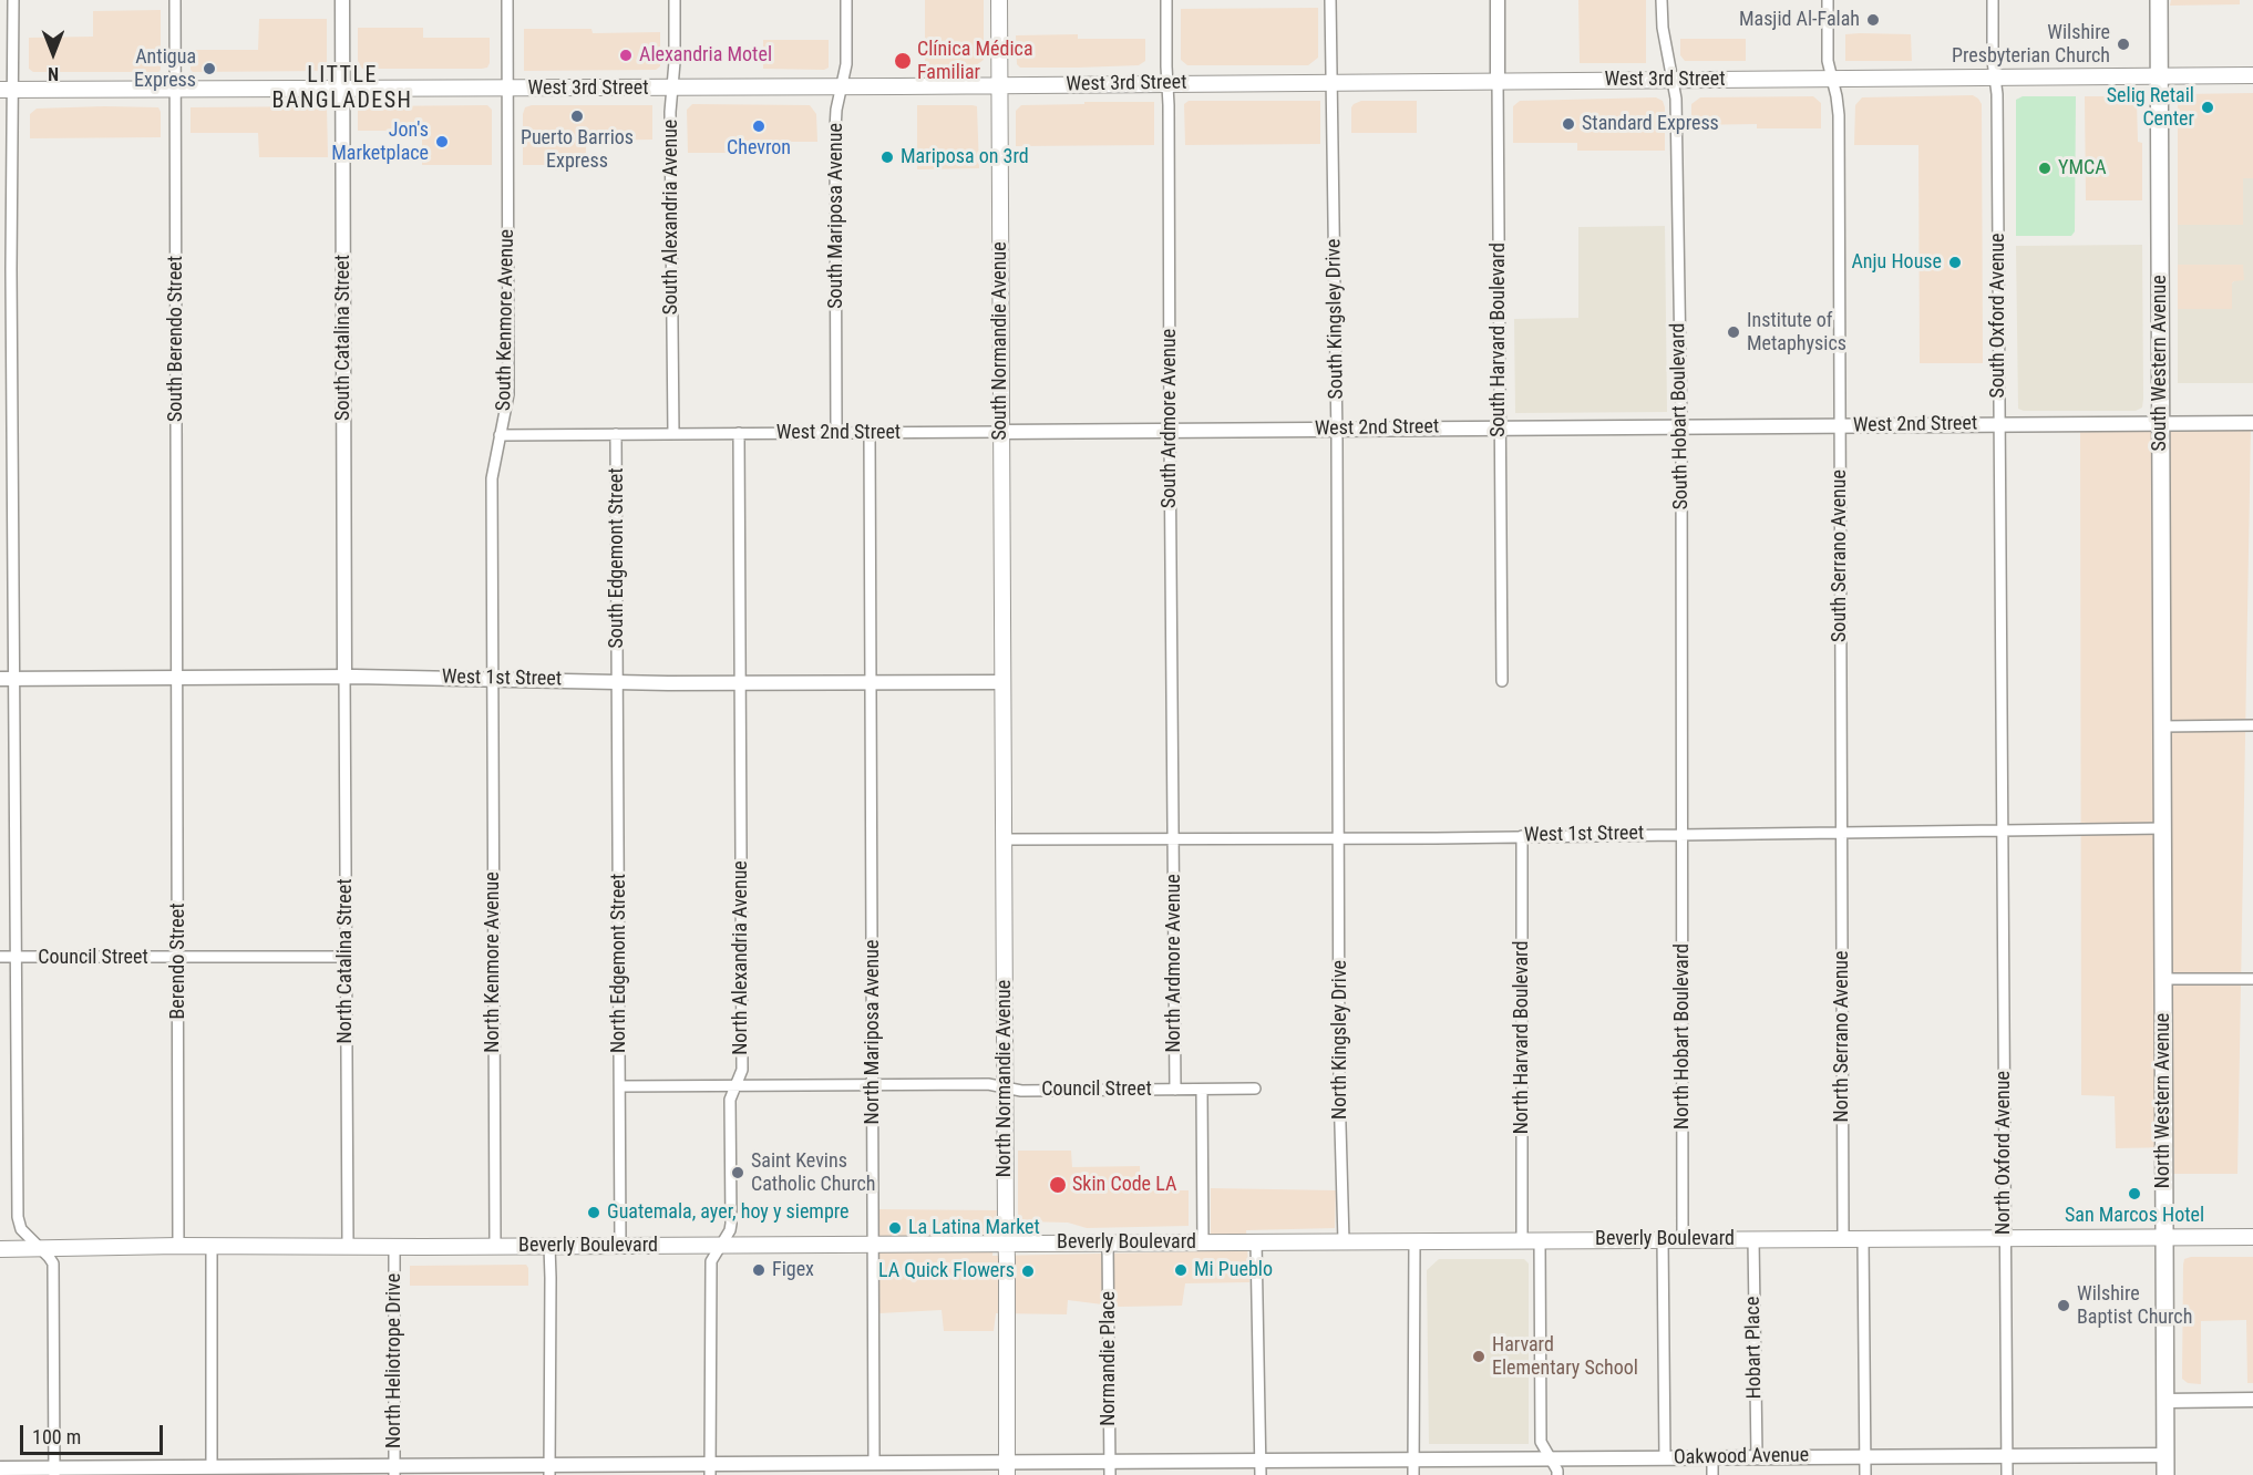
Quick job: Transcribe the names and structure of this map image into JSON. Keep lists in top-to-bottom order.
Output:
{
  "streets": {
    "main road": [
      "West 3rd Street",
      "South Normandie Avenue",
      "South Western Avenue",
      "North Normandie Avenue",
      "North Western Avenue",
      "Beverly Boulevard"
    ],
    "street": [
      "South Mariposa Avenue",
      "South Alexandria Avenue",
      "South Oxford Avenue",
      "South Kingsley Drive",
      "South Kenmore Avenue",
      "South Catalina Street",
      "South Berendo Street",
      "South Harvard Boulevard",
      "South Hobart Boulevard",
      "South Ardmore Avenue",
      "West 2nd Street",
      "South Serrano Avenue",
      "South Edgemont Street",
      "West 1st Street",
      "Council Street",
      "North Alexandria Avenue",
      "Berendo Street",
      "North Catalina Street",
      "North Kenmore Avenue",
      "North Edgemont Street",
      "North Ardmore Avenue",
      "North Mariposa Avenue",
      "North Hobart Boulevard",
      "North Serrano Avenue",
      "North Harvard Boulevard",
      "North Kingsley Drive",
      "North Oxford Avenue",
      "Hobart Place",
      "Normandie Place",
      "North Heliotrope Drive",
      "Oakwood Avenue"
    ]
  },
  "crossings": [
    ["West 3rd Street", "South Mariposa Avenue"],
    ["West 3rd Street", "South Alexandria Avenue"],
    ["West 3rd Street", "South Oxford Avenue"],
    ["West 3rd Street", "South Kingsley Drive"],
    ["West 3rd Street", "South Kenmore Avenue"],
    ["West 3rd Street", "South Catalina Street"],
    ["West 3rd Street", "South Berendo Street"],
    ["West 3rd Street", "South Harvard Boulevard"],
    ["West 3rd Street", "South Normandie Avenue"],
    ["West 3rd Street", "South Western Avenue"],
    ["West 3rd Street", "South Hobart Boulevard"],
    ["West 3rd Street", "South Ardmore Avenue"],
    ["West 3rd Street", "South Serrano Avenue"],
    ["South Mariposa Avenue", "West 2nd Street"],
    ["South Alexandria Avenue", "West 2nd Street"],
    ["South Oxford Avenue", "West 2nd Street"],
    ["South Oxford Avenue", "West 1st Street"],
    ["South Oxford Avenue", "North Oxford Avenue"],
    ["South Kingsley Drive", "West 2nd Street"],
    ["South Kingsley Drive", "West 1st Street"],
    ["South Kingsley Drive", "North Kingsley Drive"],
    ["South Kenmore Avenue", "West 2nd Street"],
    ["South Kenmore Avenue", "West 1st Street"],
    ["South Kenmore Avenue", "North Kenmore Avenue"],
    ["South Catalina Street", "West 1st Street"],
    ["South Catalina Street", "North Catalina Street"],
    ["South Berendo Street", "West 1st Street"],
    ["South Berendo Street", "Berendo Street"],
    ["South Harvard Boulevard", "West 2nd Street"],
    ["South Normandie Avenue", "West 2nd Street"],
    ["South Normandie Avenue", "West 1st Street"],
    ["South Normandie Avenue", "North Normandie Avenue"],
    ["South Western Avenue", "West 2nd Street"],
    ["South Western Avenue", "North Western Avenue"],
    ["South Hobart Boulevard", "West 2nd Street"],
    ["South Hobart Boulevard", "West 1st Street"],
    ["South Hobart Boulevard", "North Hobart Boulevard"],
    ["South Ardmore Avenue", "West 2nd Street"],
    ["South Ardmore Avenue", "West 1st Street"],
    ["South Ardmore Avenue", "North Ardmore Avenue"],
    ["West 2nd Street", "South Serrano Avenue"],
    ["West 2nd Street", "South Edgemont Street"],
    ["West 2nd Street", "North Alexandria Avenue"],
    ["South Serrano Avenue", "West 1st Street"],
    ["South Serrano Avenue", "North Serrano Avenue"],
    ["South Edgemont Street", "West 1st Street"],
    ["South Edgemont Street", "North Edgemont Street"],
    ["West 1st Street", "North Alexandria Avenue"],
    ["West 1st Street", "Berendo Street"],
    ["West 1st Street", "North Catalina Street"],
    ["West 1st Street", "North Kenmore Avenue"],
    ["West 1st Street", "North Edgemont Street"],
    ["West 1st Street", "North Ardmore Avenue"],
    ["West 1st Street", "North Mariposa Avenue"],
    ["West 1st Street", "North Hobart Boulevard"],
    ["West 1st Street", "North Serrano Avenue"],
    ["West 1st Street", "North Harvard Boulevard"],
    ["West 1st Street", "North Kingsley Drive"],
    ["West 1st Street", "North Normandie Avenue"],
    ["West 1st Street", "North Western Avenue"],
    ["West 1st Street", "North Oxford Avenue"],
    ["Council Street", "North Alexandria Avenue"],
    ["Council Street", "Berendo Street"],
    ["Council Street", "North Catalina Street"],
    ["Council Street", "North Edgemont Street"],
    ["Council Street", "North Ardmore Avenue"],
    ["Council Street", "North Mariposa Avenue"],
    ["Council Street", "North Normandie Avenue"],
    ["North Alexandria Avenue", "Beverly Boulevard"],
    ["North Alexandria Avenue", "Oakwood Avenue"],
    ["Berendo Street", "Beverly Boulevard"],
    ["North Catalina Street", "Beverly Boulevard"],
    ["North Kenmore Avenue", "Beverly Boulevard"],
    ["North Edgemont Street", "Beverly Boulevard"],
    ["North Mariposa Avenue", "Beverly Boulevard"],
    ["North Mariposa Avenue", "Oakwood Avenue"],
    ["North Hobart Boulevard", "Beverly Boulevard"],
    ["North Serrano Avenue", "Beverly Boulevard"],
    ["North Harvard Boulevard", "Beverly Boulevard"],
    ["North Kingsley Drive", "Beverly Boulevard"],
    ["North Normandie Avenue", "Beverly Boulevard"],
    ["North Normandie Avenue", "Oakwood Avenue"],
    ["North Western Avenue", "Beverly Boulevard"],
    ["North Western Avenue", "Oakwood Avenue"],
    ["North Oxford Avenue", "Beverly Boulevard"],
    ["North Oxford Avenue", "Oakwood Avenue"],
    ["Beverly Boulevard", "Hobart Place"],
    ["Beverly Boulevard", "Normandie Place"],
    ["Beverly Boulevard", "North Heliotrope Drive"],
    ["Hobart Place", "Oakwood Avenue"],
    ["Normandie Place", "Oakwood Avenue"],
    ["North Heliotrope Drive", "Oakwood Avenue"]
  ],
  "districts": ["LITTLE BANGLADESH"],
  "places": [
    "Masjid Al-Falah",
    "Wilshire Presbyterian Church",
    "Alexandria Motel",
    "Clínica Médica Familiar",
    "Antigua Express",
    "Selig Retail Center",
    "Puerto Barrios Express",
    "Standard Express",
    "Chevron",
    "Jon's Marketplace",
    "Mariposa on 3rd",
    "YMCA",
    "Anju House",
    "Institute of Metaphysics",
    "Saint Kevins Catholic Church",
    "Skin Code LA",
    "San Marcos Hotel",
    "Guatemala, ayer, hoy y siempre",
    "La Latina Market",
    "Figex",
    "Mi Pueblo",
    "LA Quick Flowers",
    "Wilshire Baptist Church",
    "Harvard Elementary School"
  ],
  "scale_bar": "100 m",
  "north": "bottom"
}
